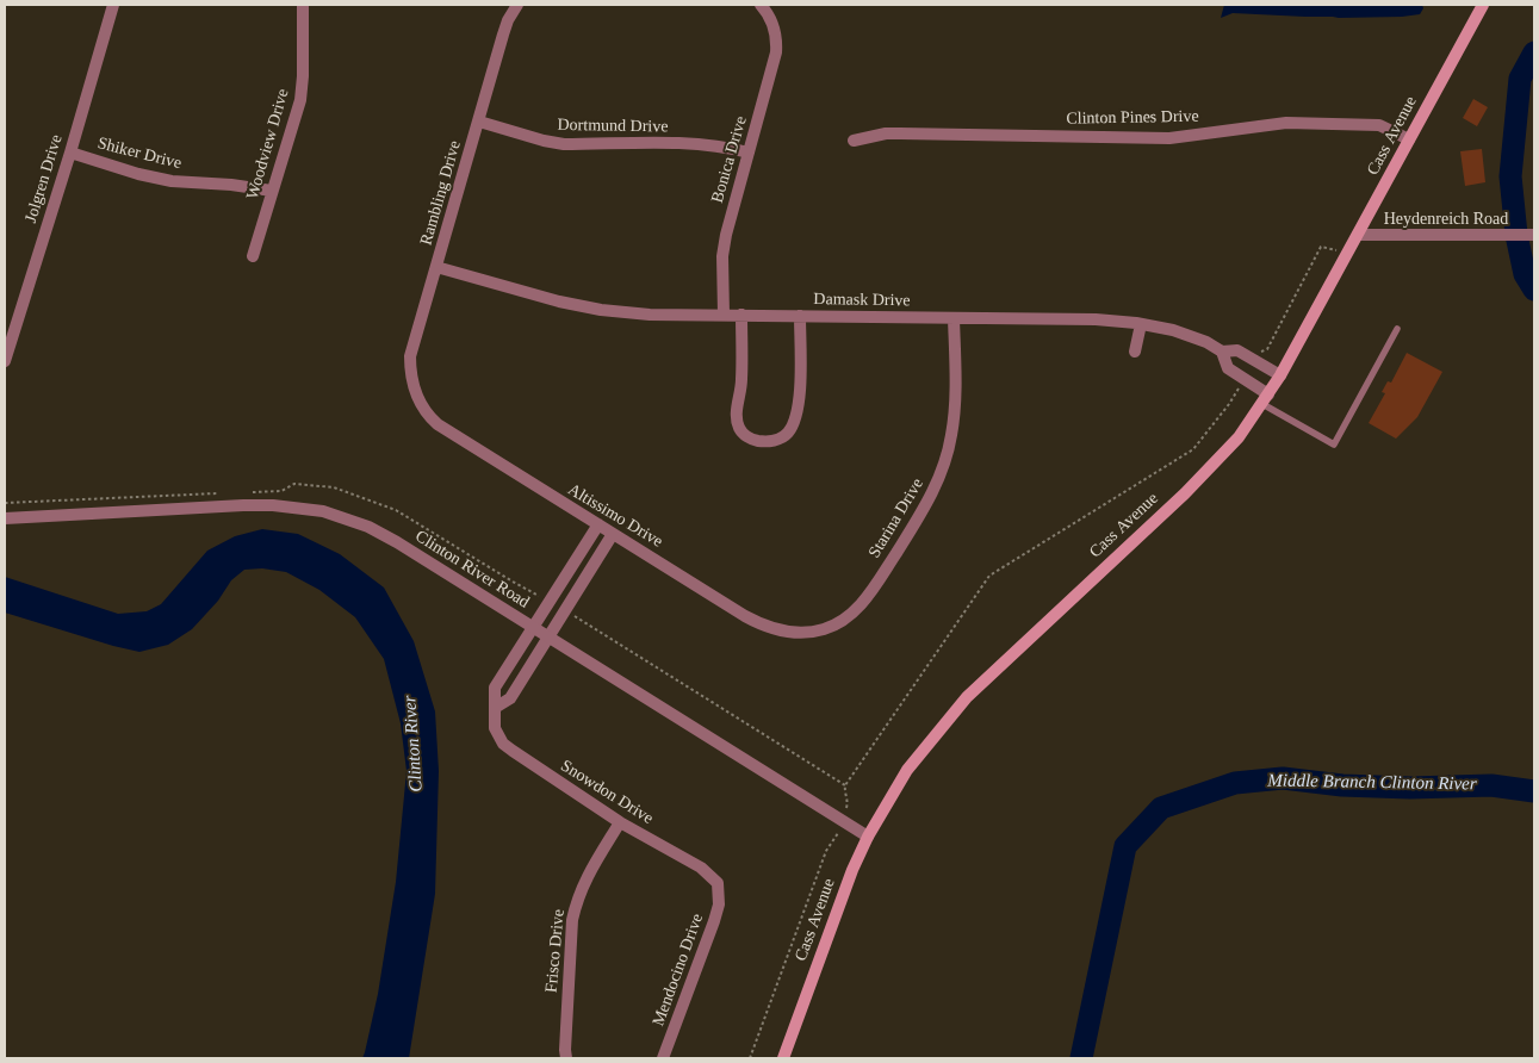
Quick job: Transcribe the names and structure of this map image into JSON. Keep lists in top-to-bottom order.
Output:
{
  "streets": {
    "main road": ["Cass Avenue"],
    "street": [
      "Clinton Pines Drive",
      "Dortmund Drive",
      "Woodview Drive",
      "Shiker Drive",
      "Bonica Drive",
      "Jolgren Drive",
      "Rambling Drive",
      "Heydenreich Road",
      "Damask Drive",
      "Altissimo Drive",
      "Starina Drive",
      "Clinton River Road",
      "Snowdon Drive",
      "Frisco Drive",
      "Mendocino Drive"
    ]
  },
  "crossings": [
    ["Clinton Pines Drive", "Cass Avenue"],
    ["Dortmund Drive", "Bonica Drive"],
    ["Dortmund Drive", "Rambling Drive"],
    ["Cass Avenue", "Heydenreich Road"],
    ["Cass Avenue", "Damask Drive"],
    ["Cass Avenue", "Clinton River Road"],
    ["Woodview Drive", "Shiker Drive"],
    ["Shiker Drive", "Jolgren Drive"],
    ["Bonica Drive", "Damask Drive"],
    ["Rambling Drive", "Damask Drive"],
    ["Rambling Drive", "Altissimo Drive"],
    ["Damask Drive", "Starina Drive"],
    ["Altissimo Drive", "Starina Drive"],
    ["Altissimo Drive", "Snowdon Drive"],
    ["Clinton River Road", "Snowdon Drive"],
    ["Snowdon Drive", "Frisco Drive"],
    ["Snowdon Drive", "Mendocino Drive"]
  ],
  "water": ["Clinton River", "Middle Branch Clinton River"]
}
